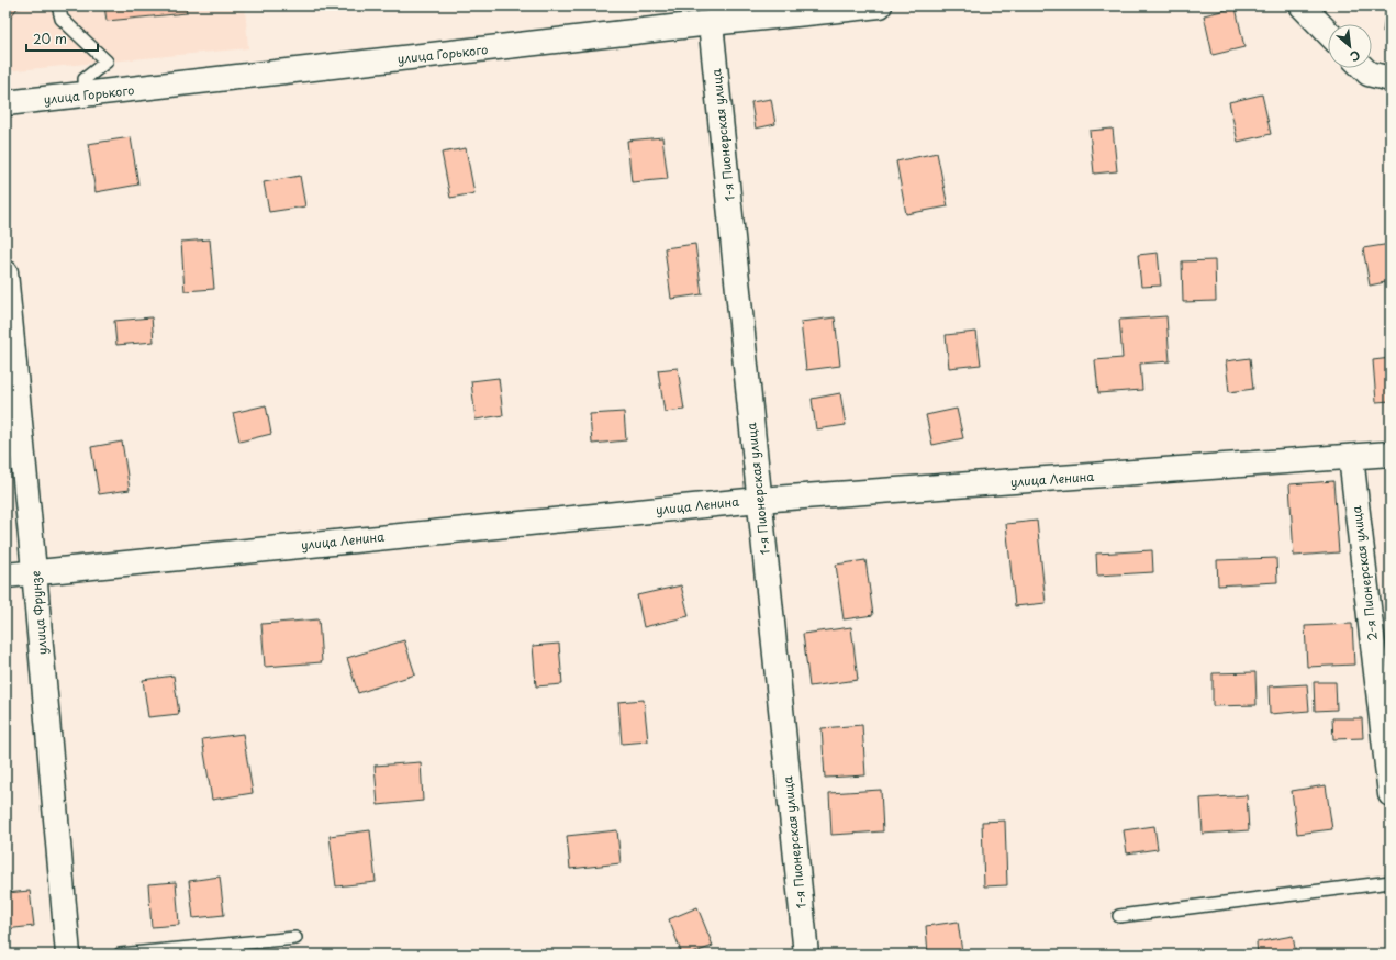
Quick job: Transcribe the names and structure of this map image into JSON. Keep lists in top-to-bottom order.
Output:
{
  "streets": {
    "street": [
      "улица Горького",
      "1-я Пионерская улица",
      "улица Ленина",
      "2-я Пионерская улица",
      "улица Фрунзе"
    ]
  },
  "crossings": [
    ["улица Горького", "1-я Пионерская улица"],
    ["1-я Пионерская улица", "улица Ленина"],
    ["улица Ленина", "2-я Пионерская улица"],
    ["улица Ленина", "улица Фрунзе"]
  ],
  "scale_bar": "20 m",
  "north": "bottom right"
}
